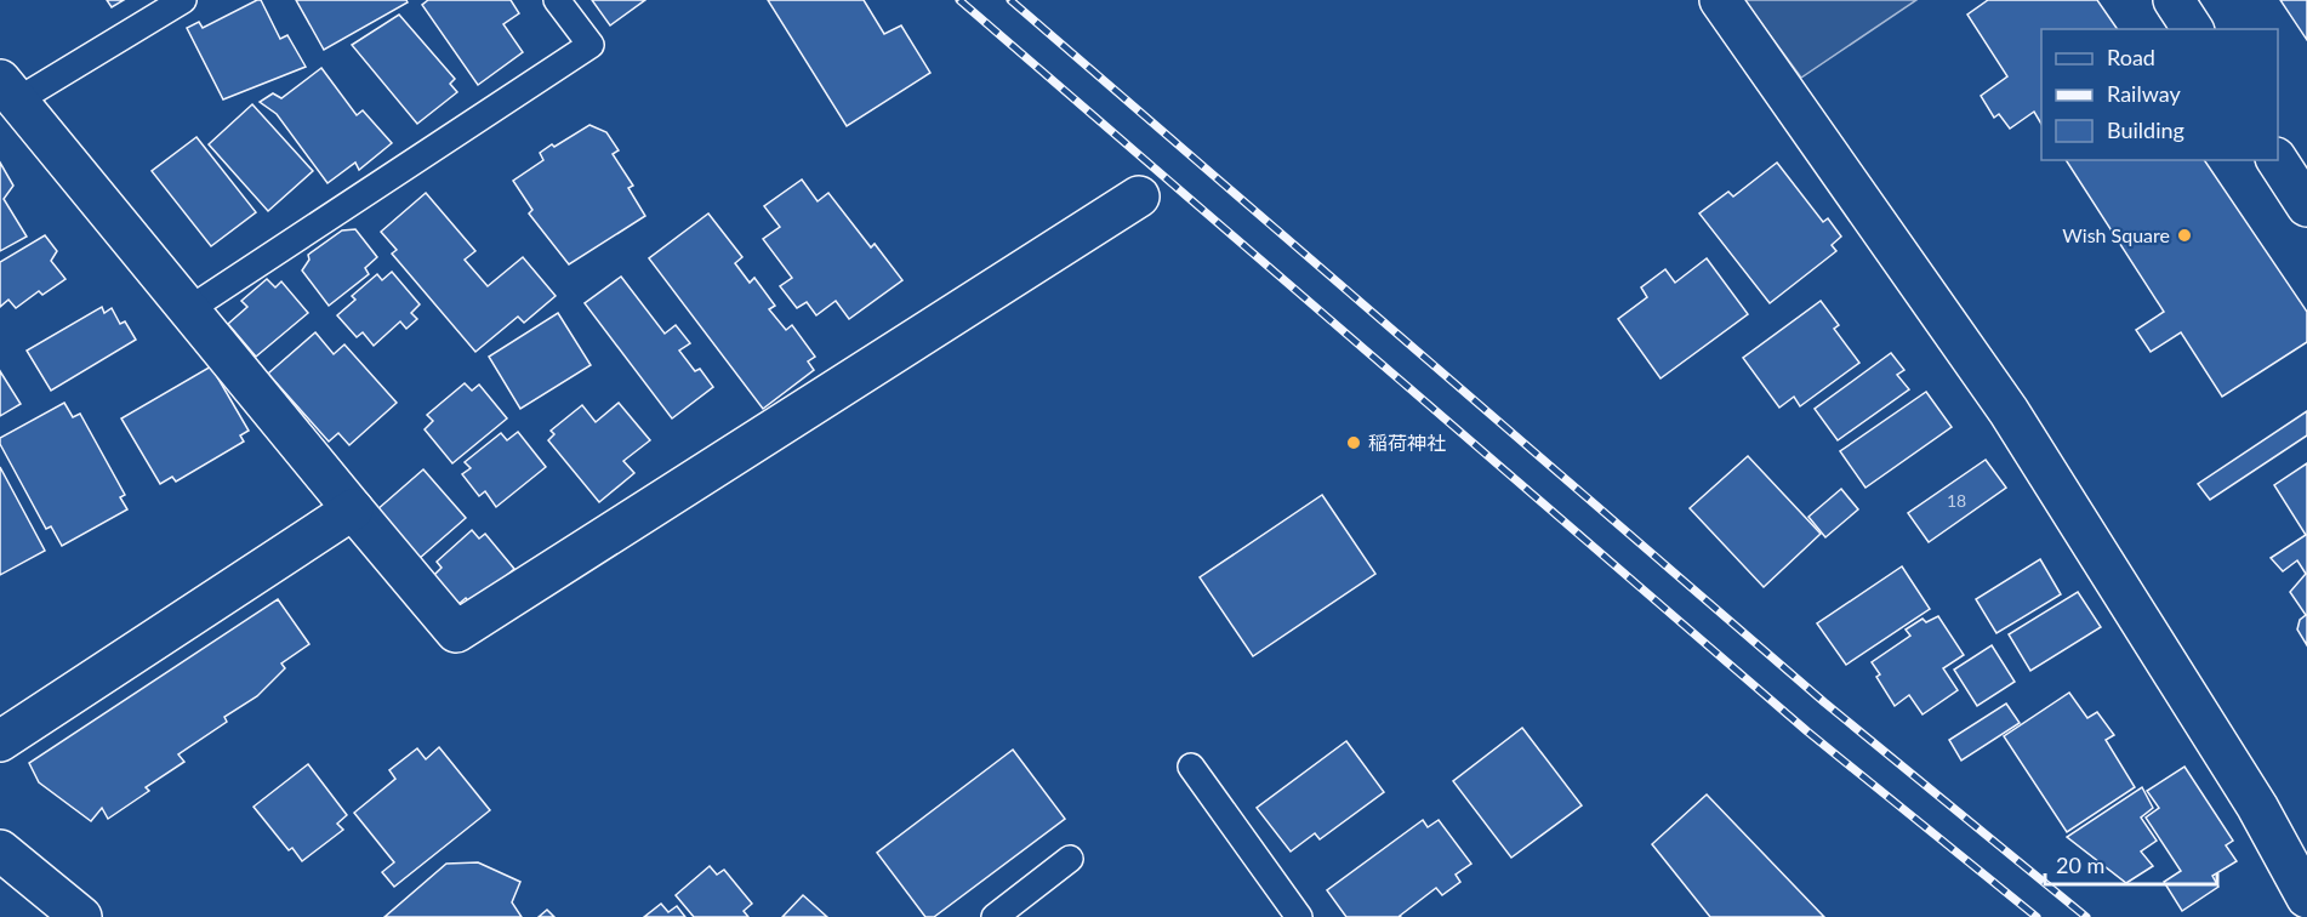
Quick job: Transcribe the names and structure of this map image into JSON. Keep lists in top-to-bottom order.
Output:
{
  "places": ["Wish Square", "稲荷神社"],
  "house_numbers": ["18"],
  "legend": ["Road", "Railway", "Building"],
  "scale_bar": "20 m"
}
